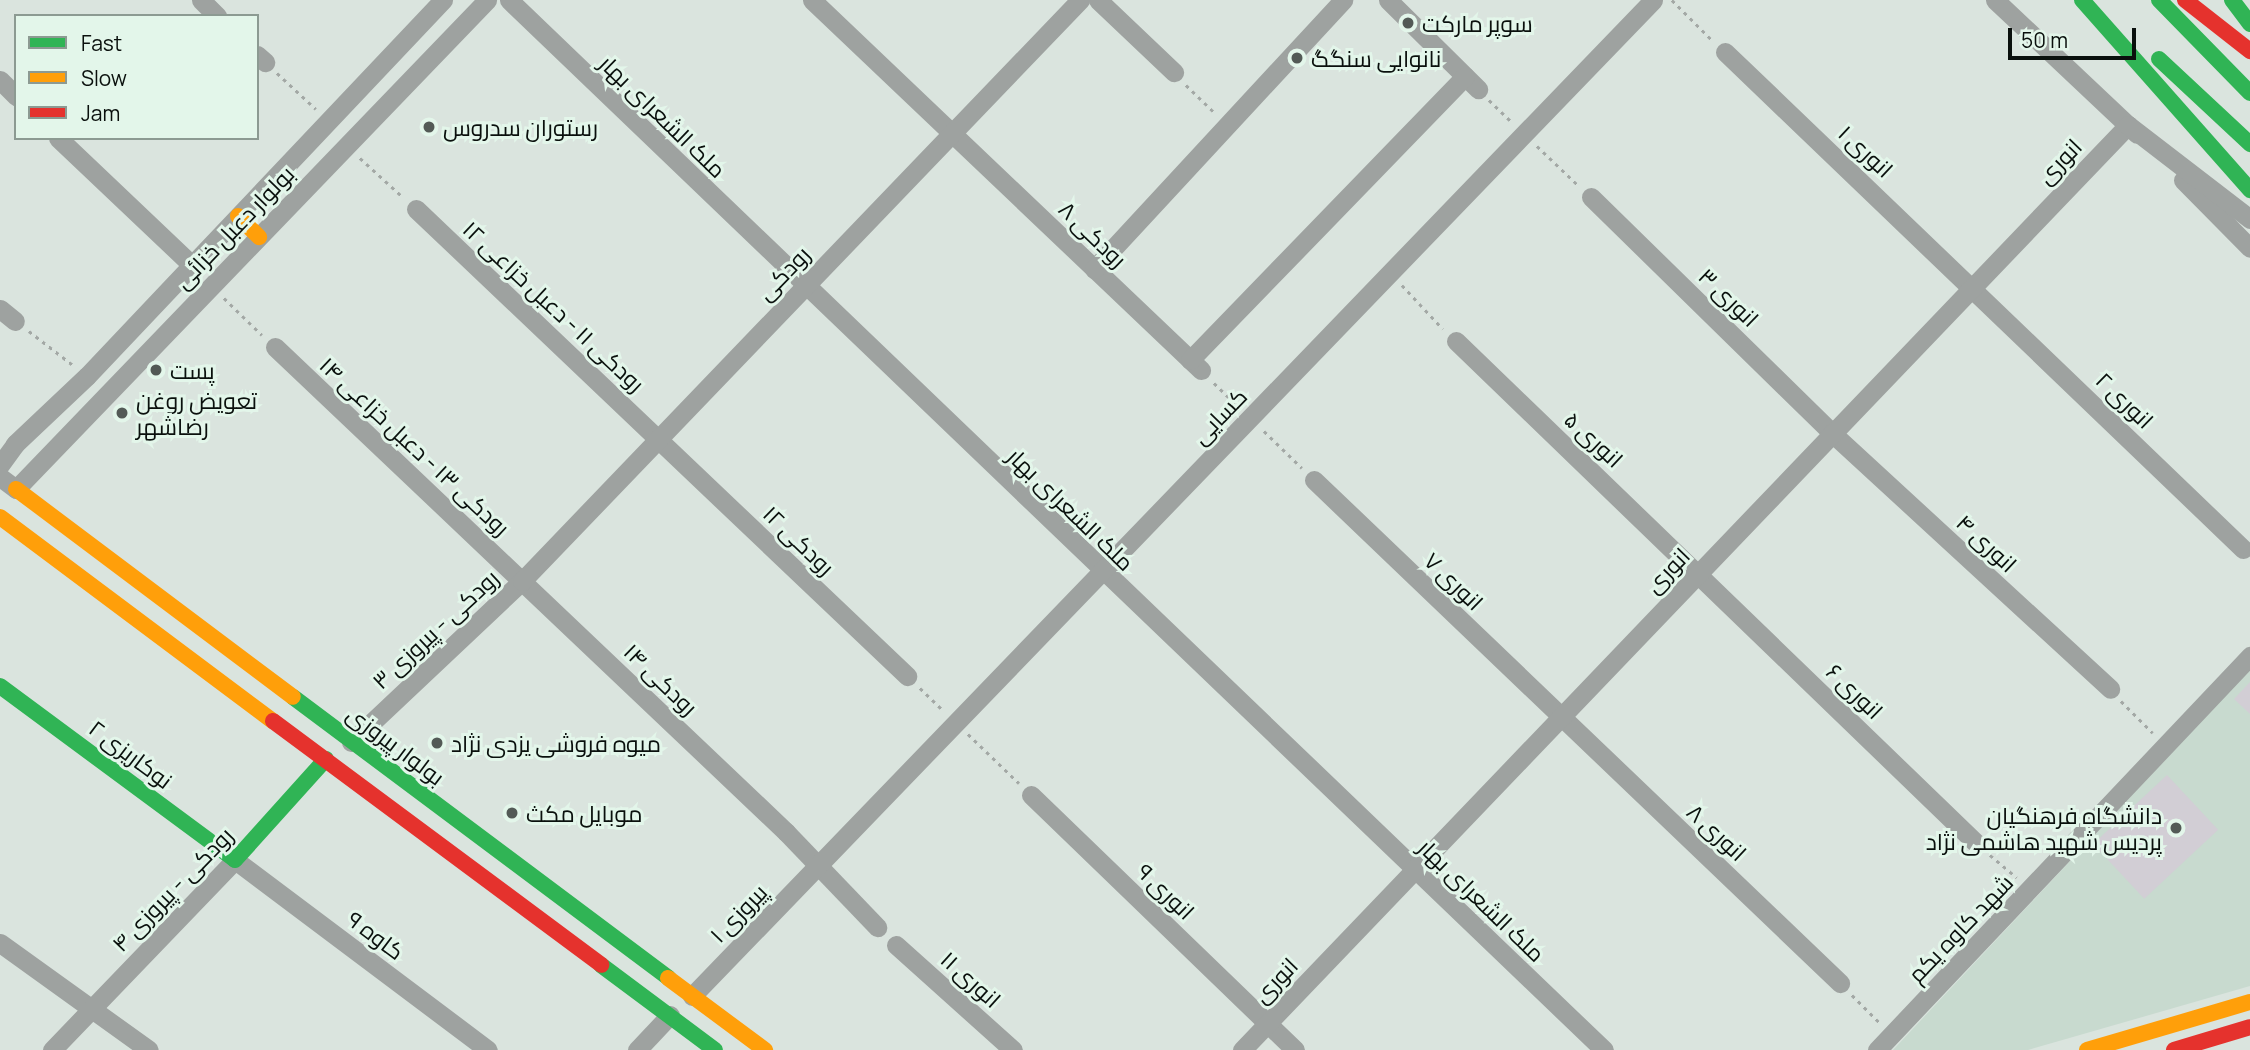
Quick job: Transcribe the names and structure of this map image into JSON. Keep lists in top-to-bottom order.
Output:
{
  "streets": {
    "main road": ["بولوار پیروزی", "نوکاریزی ۲", "رودکی - پیروزی ۴"],
    "street": [
      "ملک الشعرای بهار",
      "انوری ۱",
      "انوری",
      "بولوار دعبل خزائی",
      "رودکی ۸",
      "رودکی",
      "انوری ۳",
      "رودکی ۱۱ - دعبل خزاعی ۱۲",
      "انوری ۲",
      "کسایی",
      "انوری ۵",
      "رودکی ۱۳ - دعبل خزاعی ۱۴",
      "رودکی ۱۲",
      "انوری ۴",
      "انوری ۷",
      "رودکی - پیروزی ۳",
      "رودکی ۱۴",
      "انوری ۶",
      "انوری ۸",
      "انوری ۹",
      "پیروزی ۱",
      "شهد کاوه یکم",
      "کاوه ۹",
      "انوری ۱۱"
    ]
  },
  "crossings": [
    ["ملک الشعرای بهار", "انوری"],
    ["ملک الشعرای بهار", "رودکی"],
    ["ملک الشعرای بهار", "کسایی"],
    ["انوری ۱", "انوری"],
    ["انوری ۱", "انوری ۲"],
    ["انوری", "انوری ۳"],
    ["انوری", "انوری ۲"],
    ["انوری", "انوری ۵"],
    ["انوری", "انوری ۴"],
    ["انوری", "انوری ۷"],
    ["انوری", "انوری ۶"],
    ["انوری", "انوری ۸"],
    ["انوری", "انوری ۹"],
    ["بولوار دعبل خزائی", "بولوار پیروزی"],
    ["رودکی ۸", "رودکی"],
    ["رودکی", "رودکی ۱۱ - دعبل خزاعی ۱۲"],
    ["رودکی", "رودکی ۱۳ - دعبل خزاعی ۱۴"],
    ["رودکی", "رودکی ۱۲"],
    ["رودکی", "رودکی - پیروزی ۳"],
    ["رودکی", "رودکی ۱۴"],
    ["انوری ۳", "انوری ۴"],
    ["رودکی ۱۱ - دعبل خزاعی ۱۲", "رودکی ۱۲"],
    ["کسایی", "رودکی ۱۴"],
    ["کسایی", "پیروزی ۱"],
    ["انوری ۵", "انوری ۶"],
    ["رودکی ۱۳ - دعبل خزاعی ۱۴", "رودکی - پیروزی ۳"],
    ["رودکی ۱۳ - دعبل خزاعی ۱۴", "رودکی ۱۴"],
    ["انوری ۷", "انوری ۸"],
    ["رودکی - پیروزی ۳", "رودکی ۱۴"],
    ["رودکی - پیروزی ۳", "بولوار پیروزی"],
    ["رودکی ۱۴", "پیروزی ۱"],
    ["بولوار پیروزی", "پیروزی ۱"],
    ["نوکاریزی ۲", "رودکی - پیروزی ۴"],
    ["نوکاریزی ۲", "کاوه ۹"],
    ["رودکی - پیروزی ۴", "کاوه ۹"]
  ],
  "places": [
    "سوپر مارکت",
    "نانوایی سنگگ",
    "رستوران سدروس",
    "پست",
    "تعویض روغن رضاشهر",
    "میوه فروشی یزدی نژاد",
    "موبایل مکث",
    "دانشگاه فرهنگیان پردیس شهید هاشمی نژاد"
  ],
  "legend": ["Fast", "Slow", "Jam"],
  "scale_bar": "50 m"
}
